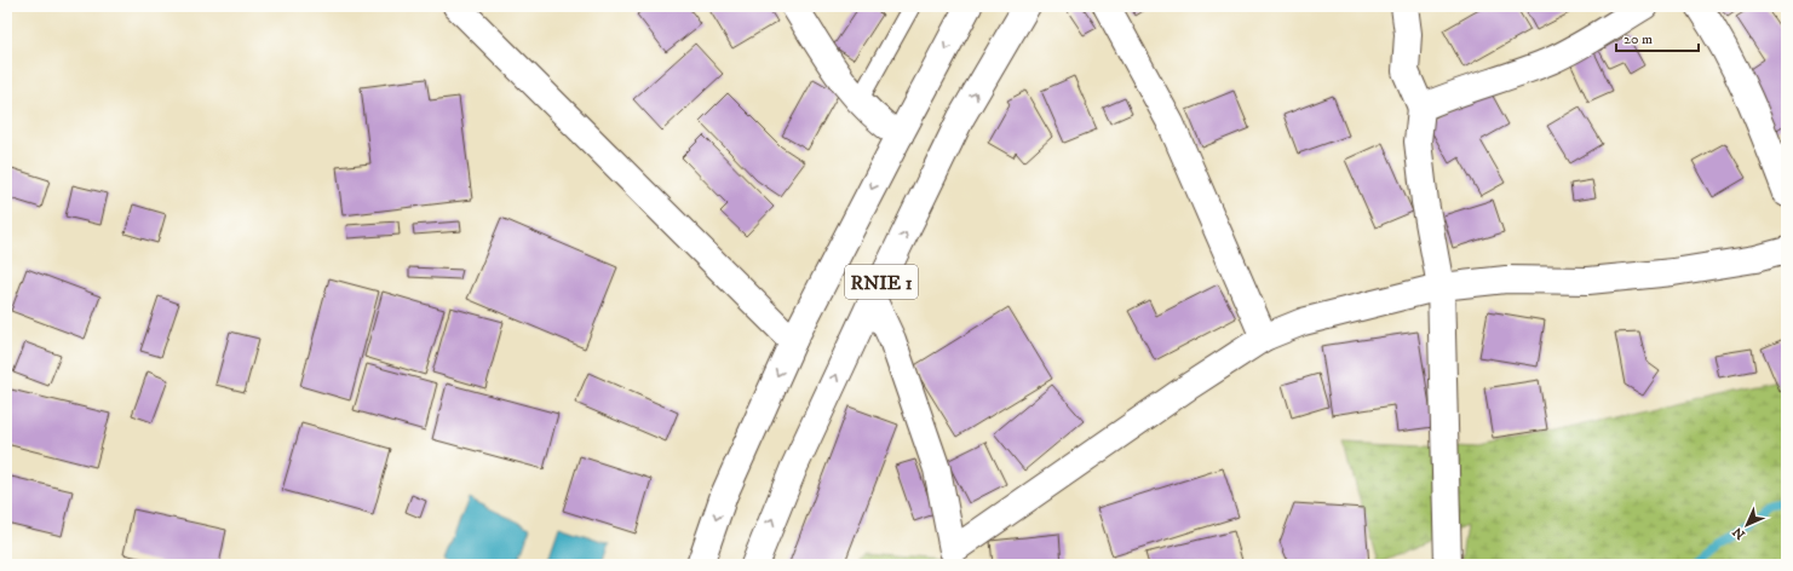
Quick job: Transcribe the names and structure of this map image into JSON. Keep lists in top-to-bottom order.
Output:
{
  "streets": {
    "main road": ["RNIE 1"]
  },
  "scale_bar": "20 m",
  "north": "bottom left"
}
